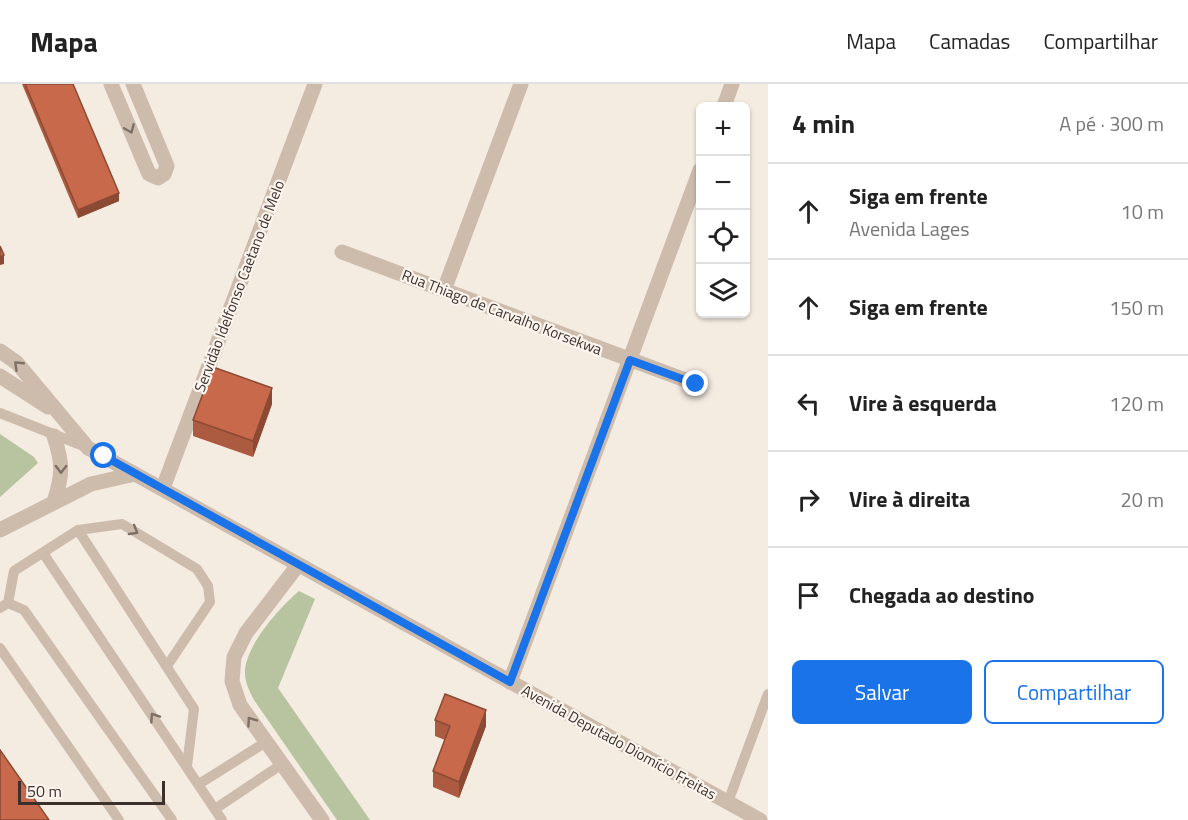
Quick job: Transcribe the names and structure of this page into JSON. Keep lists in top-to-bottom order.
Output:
{
  "streets": {
    "street": ["Servidão Idelfonso Caetano de Melo", "Rua Thiago de Carvalho Korsekwa", "Avenida Deputado Diomício Freitas"]
  },
  "crossings": [
    ["Servidão Idelfonso Caetano de Melo", "Avenida Deputado Diomício Freitas"]
  ],
  "scale_bar": "50 m",
  "page": {
    "header": "Mapa",
    "nav": ["Mapa", "Camadas", "Compartilhar"],
    "heading": ["4 min", "A pé · 300 m"],
    "map_buttons": ["+", "−"],
    "list": [
      ["Siga em frente", "Avenida Lages", "10 m"],
      ["Siga em frente", "150 m"],
      ["Vire à esquerda", "120 m"],
      ["Vire à direita", "20 m"],
      "Chegada ao destino"
    ],
    "buttons": ["Salvar", "Compartilhar"],
    "scale": "50 m"
  }
}
